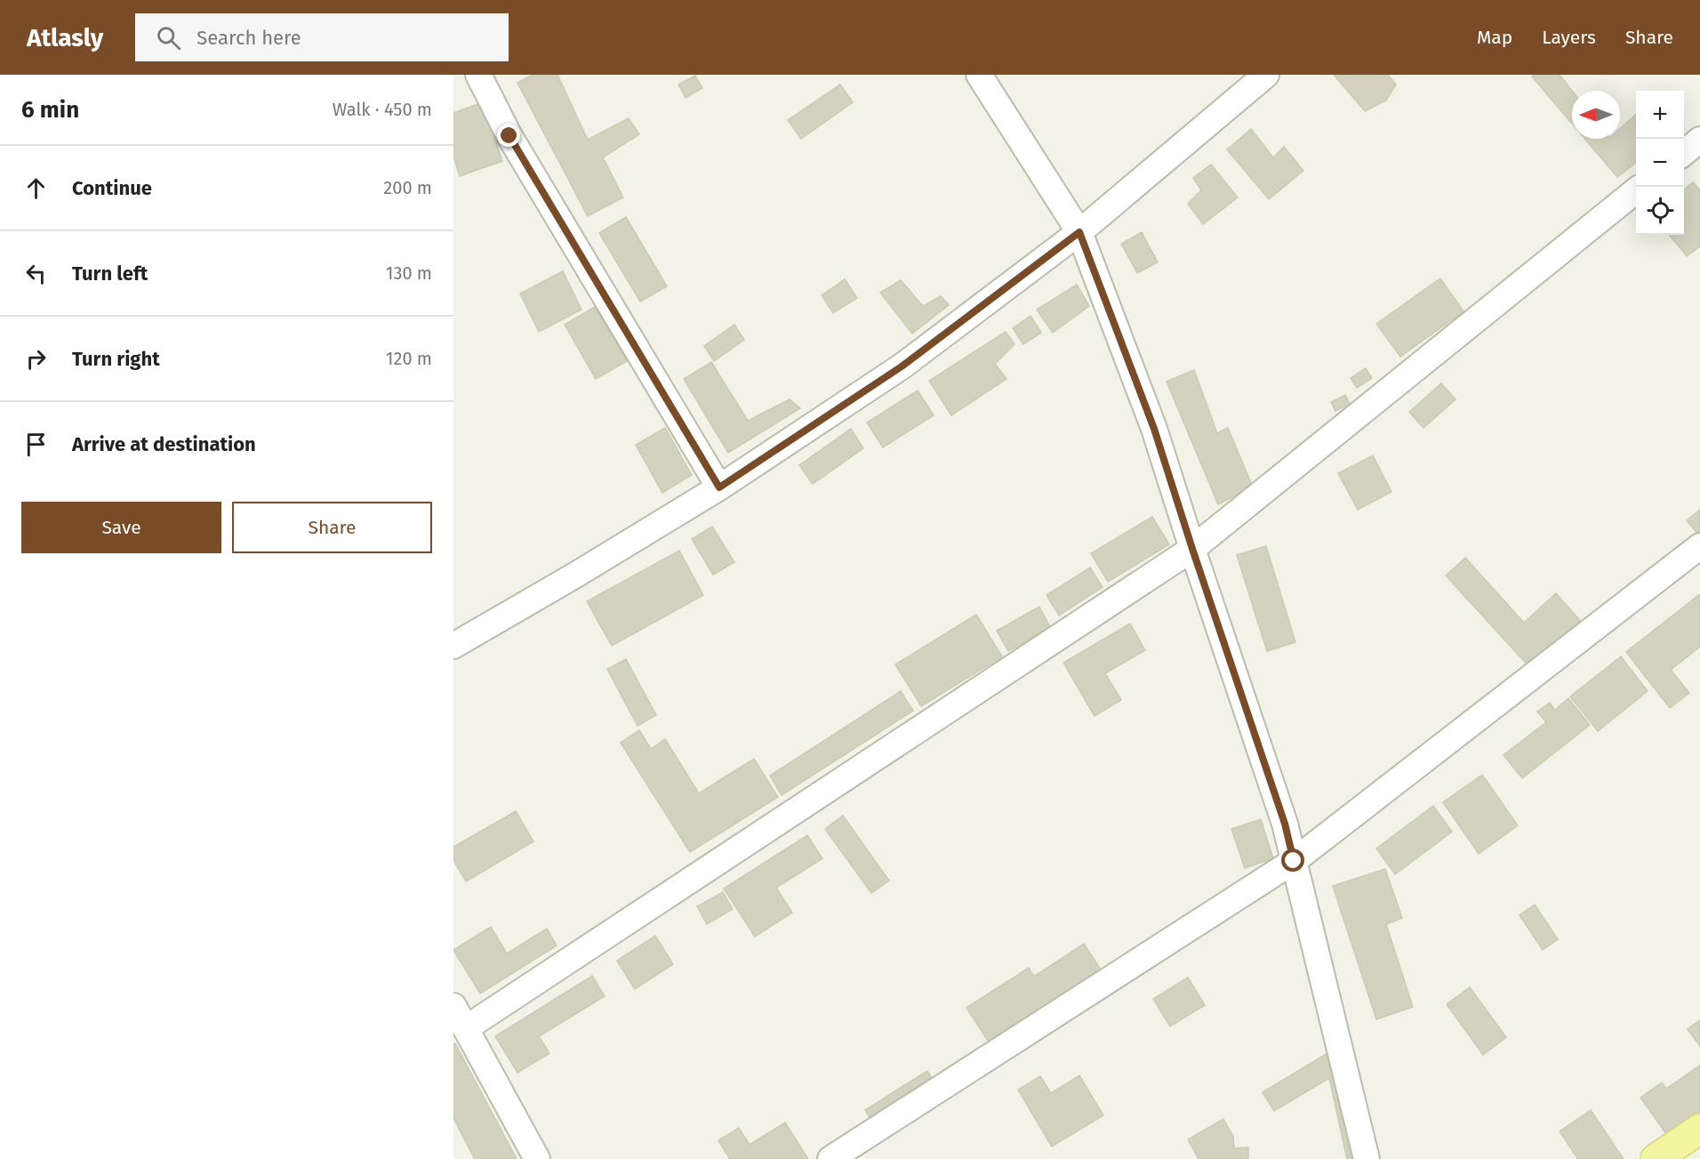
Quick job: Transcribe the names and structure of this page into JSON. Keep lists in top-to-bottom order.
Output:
{
  "north": "left",
  "page": {
    "header": "Atlasly",
    "search": "Search here",
    "nav": ["Map", "Layers", "Share"],
    "heading": ["6 min", "Walk · 450 m"],
    "map_buttons": ["+", "−"],
    "list": [
      ["Continue", "200 m"],
      ["Turn left", "130 m"],
      ["Turn right", "120 m"],
      "Arrive at destination"
    ],
    "buttons": ["Save", "Share"]
  }
}
